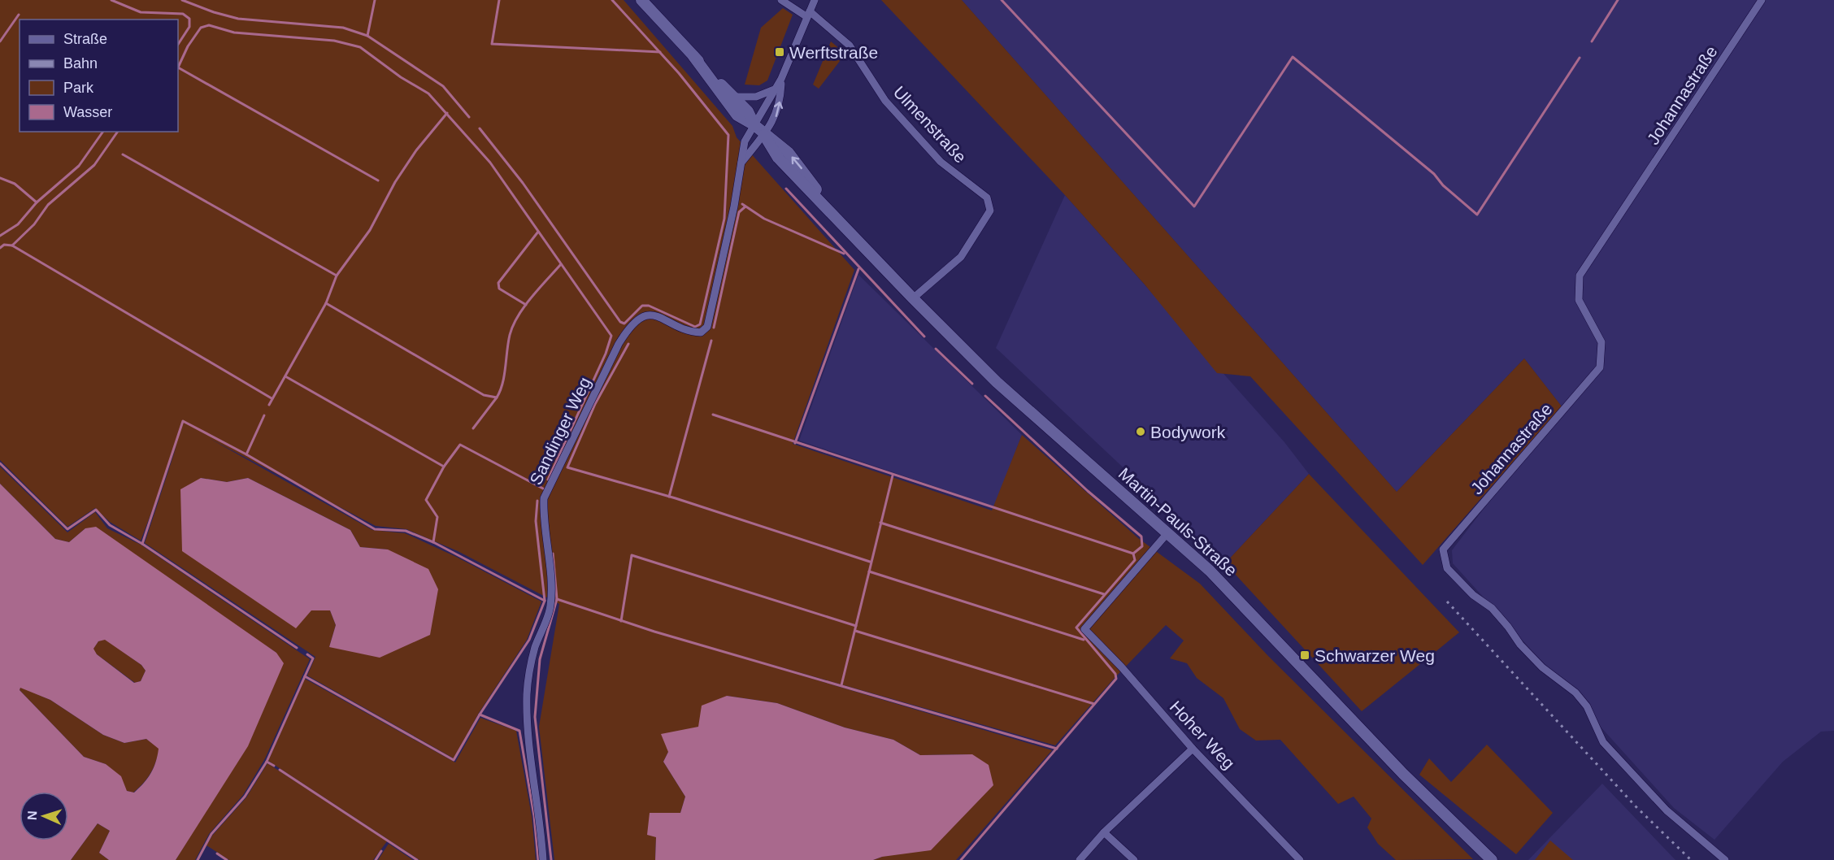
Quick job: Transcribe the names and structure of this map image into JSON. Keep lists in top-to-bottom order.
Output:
{
  "streets": {
    "street": [
      "Johannastraße",
      "Ulmenstraße",
      "Sandinger Weg",
      "Martin-Pauls-Straße",
      "Hoher Weg"
    ]
  },
  "crossings": [
    ["Ulmenstraße", "Martin-Pauls-Straße"],
    ["Sandinger Weg", "Martin-Pauls-Straße"],
    ["Martin-Pauls-Straße", "Hoher Weg"]
  ],
  "places": {
    "transit": ["Werftstraße", "Schwarzer Weg"],
    "other": ["Bodywork"]
  },
  "legend": [
    "Straße",
    "Bahn",
    "Park",
    "Wasser"
  ],
  "north": "left"
}
